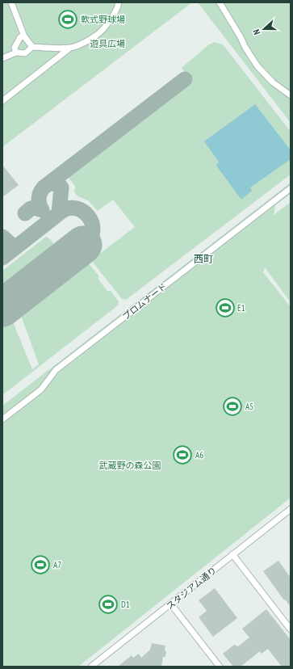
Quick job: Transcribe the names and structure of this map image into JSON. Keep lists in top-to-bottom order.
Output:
{
  "streets": {
    "street": ["プロムナード", "スタジアム通り"]
  },
  "districts": ["西町"],
  "parks": ["遊具広場", "武蔵野の森公園"],
  "places": {
    "sports": [
      "軟式野球場",
      "E1",
      "A5",
      "A6",
      "A7",
      "D1"
    ]
  },
  "north": "left"
}
